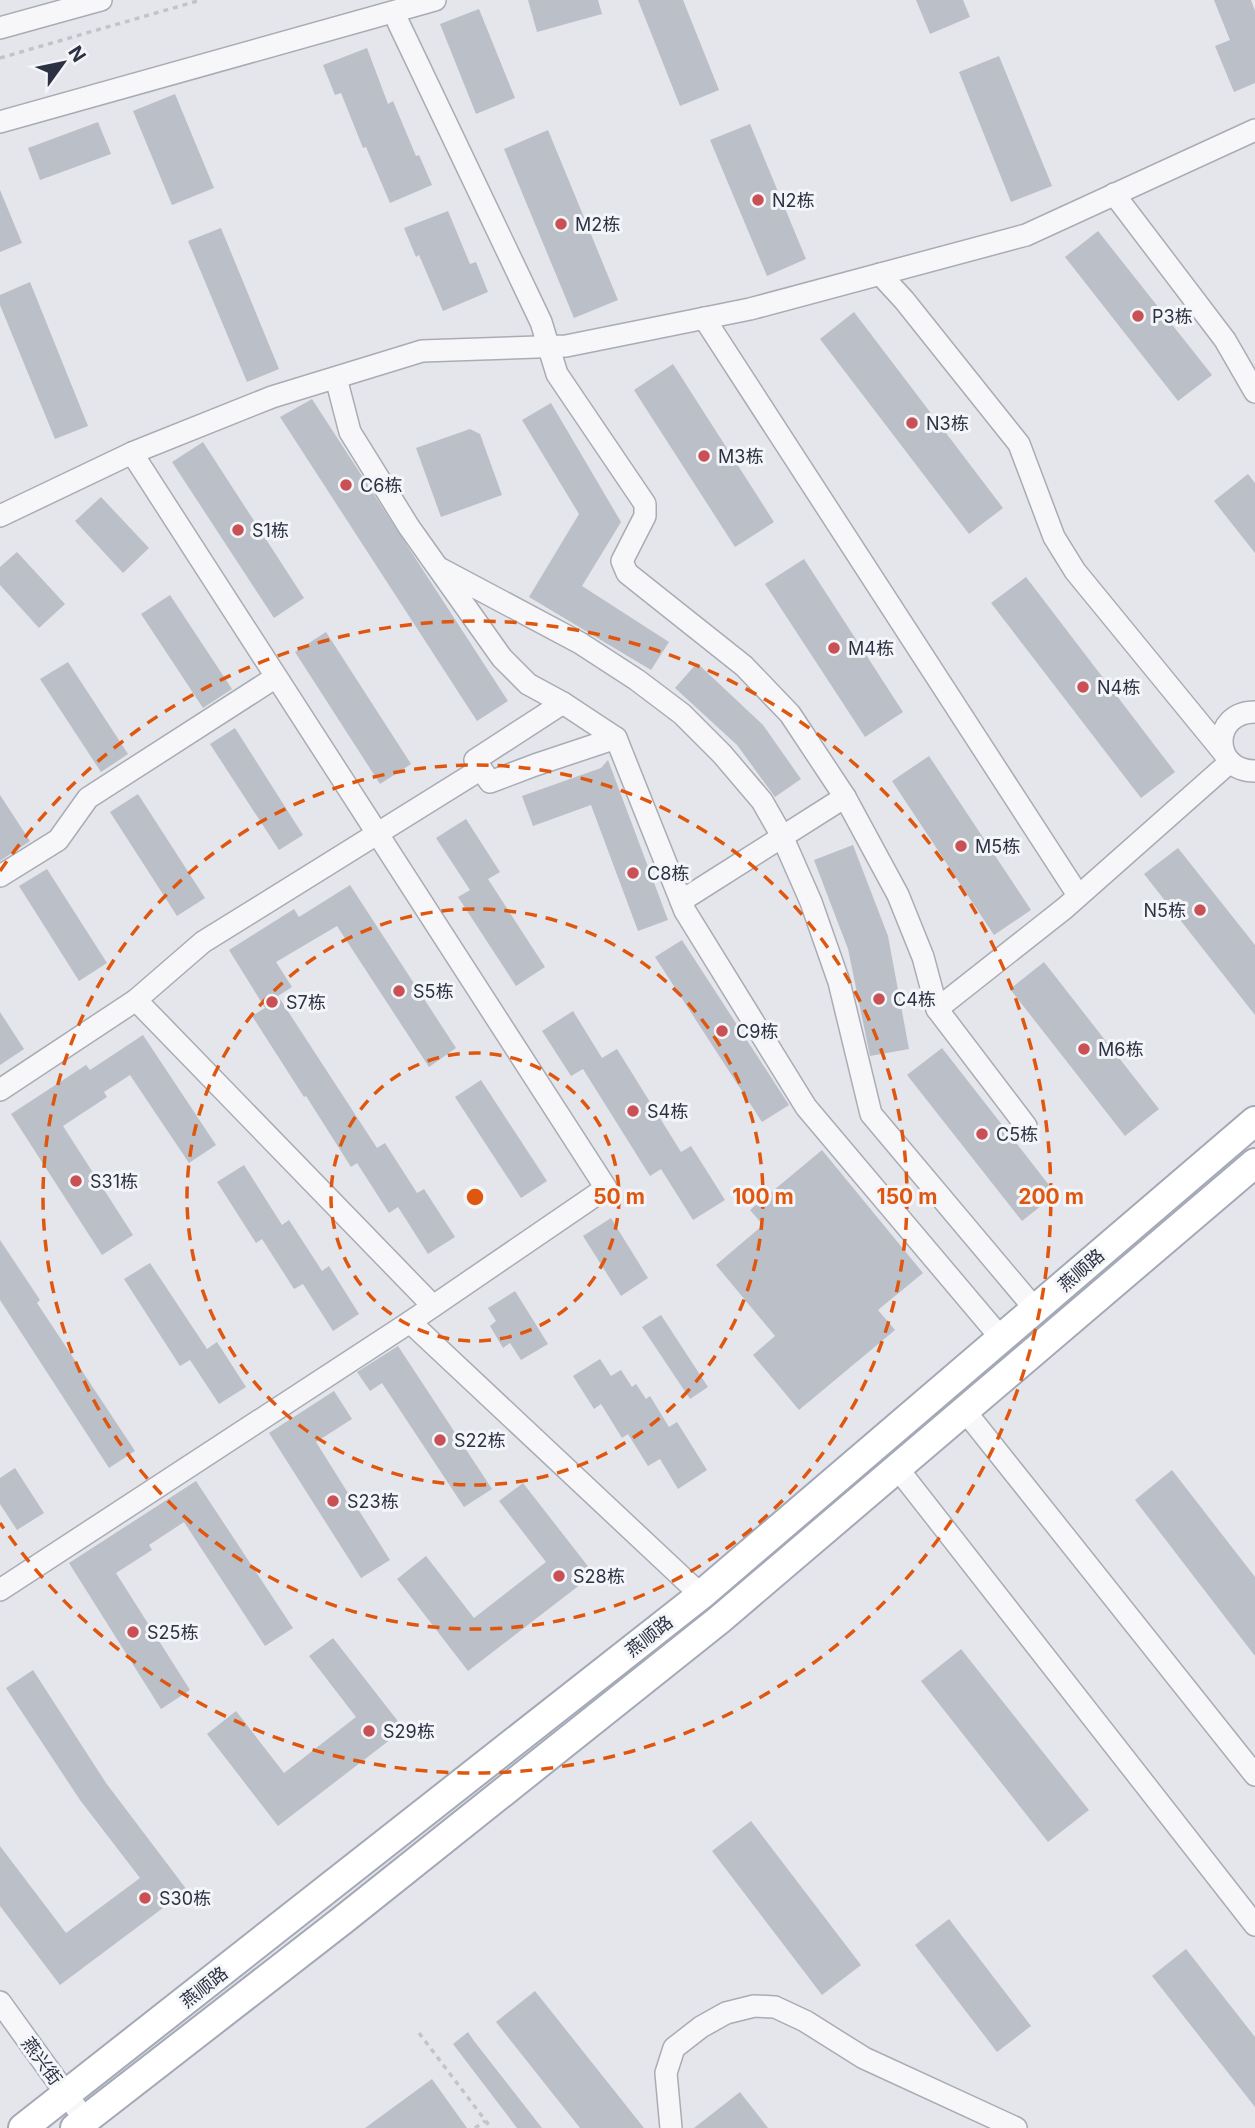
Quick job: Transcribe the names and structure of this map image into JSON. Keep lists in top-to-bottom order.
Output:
{
  "streets": {
    "main road": ["燕顺路"],
    "street": ["燕兴街"]
  },
  "crossings": [
    ["燕顺路", "燕兴街"]
  ],
  "places": [
    "N2栋",
    "M2栋",
    "P3栋",
    "N3栋",
    "M3栋",
    "C6栋",
    "S1栋",
    "M4栋",
    "N4栋",
    "M5栋",
    "C8栋",
    "N5栋",
    "S5栋",
    "C4栋",
    "S7栋",
    "C9栋",
    "M6栋",
    "S4栋",
    "C5栋",
    "S31栋",
    "S22栋",
    "S23栋",
    "S28栋",
    "S25栋",
    "S29栋",
    "S30栋"
  ],
  "north": "top right",
  "rings": [
    "50 m",
    "100 m",
    "150 m",
    "200 m"
  ]
}
